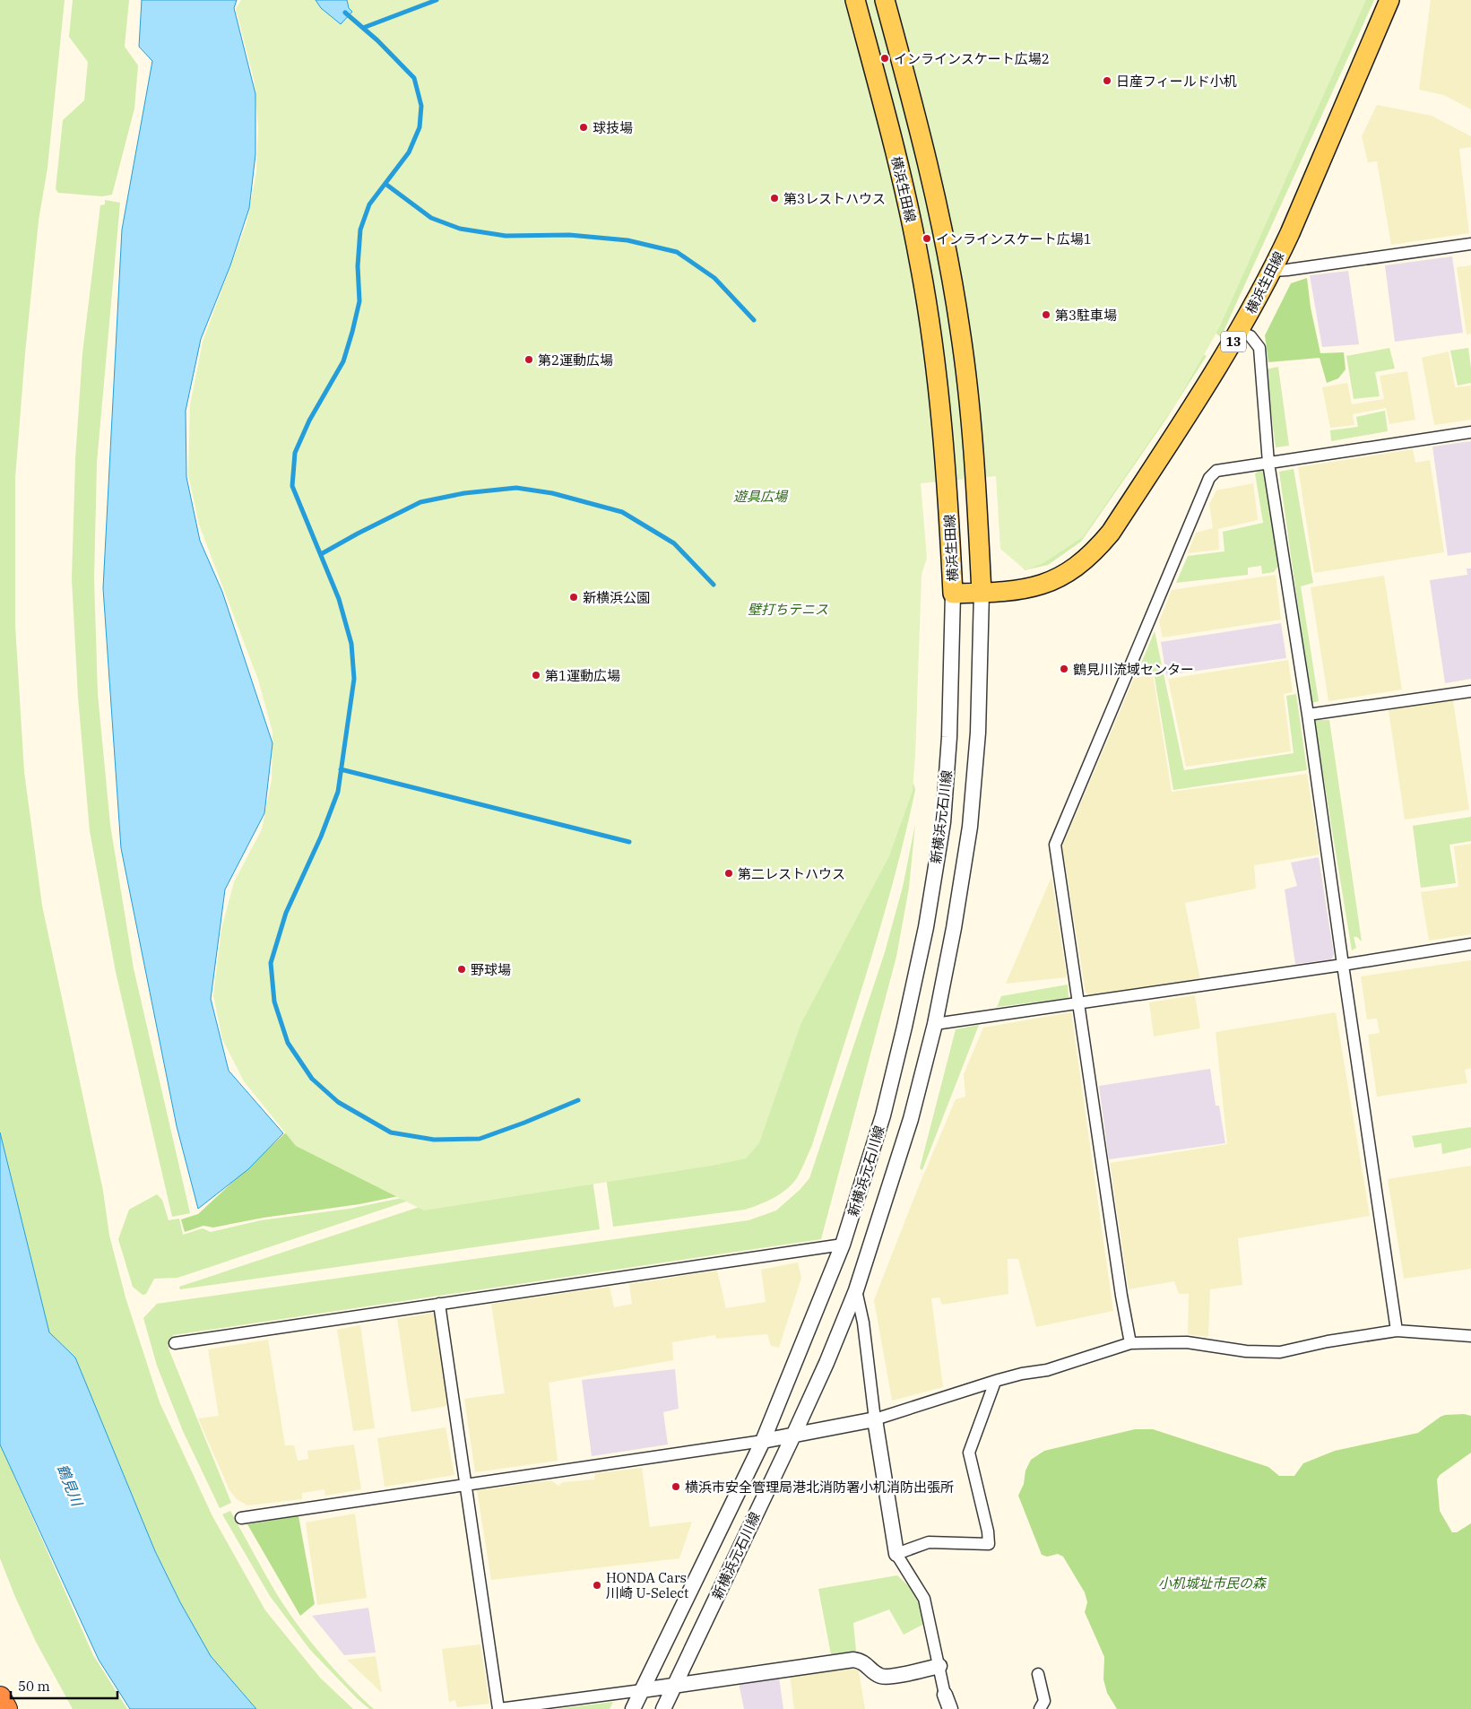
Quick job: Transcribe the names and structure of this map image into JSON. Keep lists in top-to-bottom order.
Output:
{
  "streets": {
    "main road": ["横浜生田線", "13"],
    "street": ["新横浜元石川線"]
  },
  "crossings": [
    ["横浜生田線", "新横浜元石川線"]
  ],
  "water": ["鶴見川"],
  "parks": ["遊具広場", "壁打ちテニス", "小机城址市民の森"],
  "places": [
    "インラインスケート広場2",
    "日産フィールド小机",
    "球技場",
    "第3レストハウス",
    "インラインスケート広場1",
    "第3駐車場",
    "第2運動広場",
    "新横浜公園",
    "鶴見川流域センター",
    "第1運動広場",
    "第二レストハウス",
    "野球場",
    "横浜市安全管理局港北消防署小机消防出張所",
    "HONDA Cars 川崎 U-Select"
  ],
  "scale_bar": "50 m"
}
